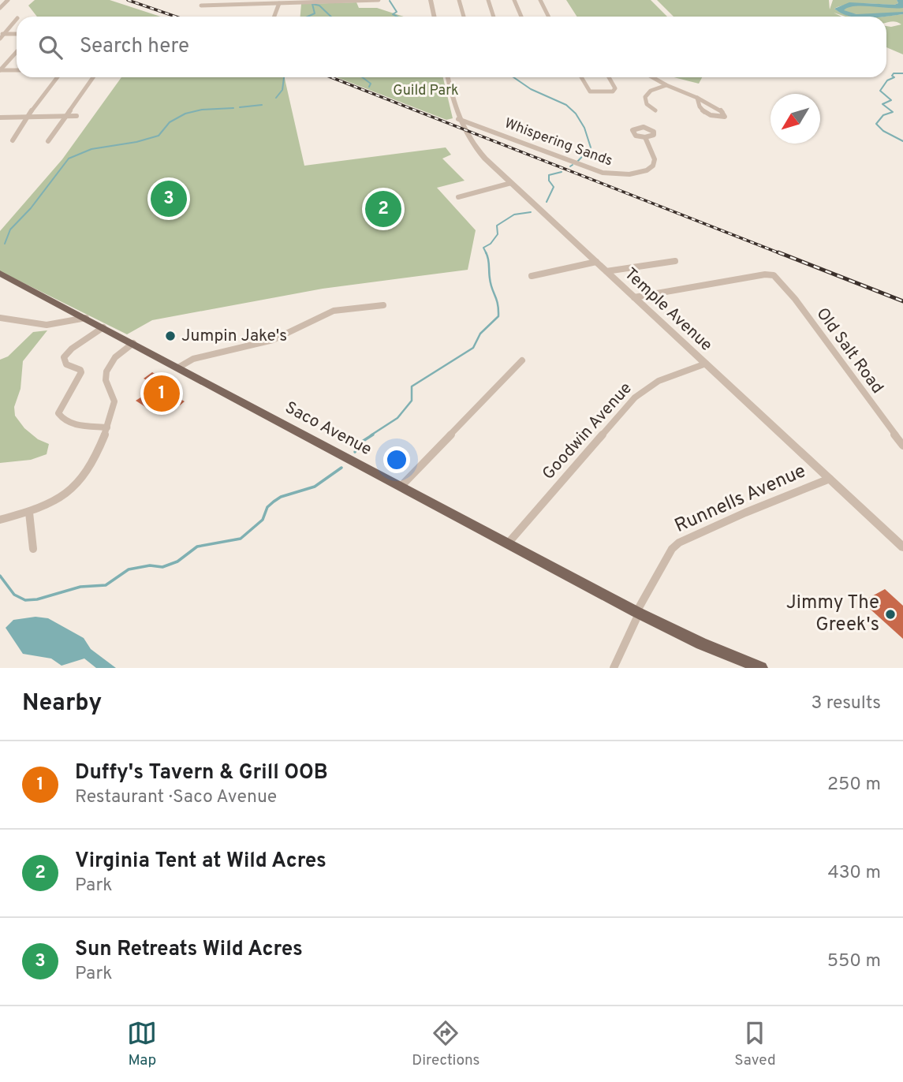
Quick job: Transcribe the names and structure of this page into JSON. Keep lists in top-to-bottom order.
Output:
{
  "streets": {
    "main road": ["Saco Avenue"],
    "street": [
      "Whispering Sands",
      "Temple Avenue",
      "Old Salt Road",
      "Goodwin Avenue",
      "Runnells Avenue"
    ]
  },
  "crossings": [
    ["Whispering Sands", "Temple Avenue"],
    ["Temple Avenue", "Old Salt Road"],
    ["Temple Avenue", "Goodwin Avenue"],
    ["Temple Avenue", "Runnells Avenue"],
    ["Saco Avenue", "Goodwin Avenue"],
    ["Saco Avenue", "Runnells Avenue"]
  ],
  "parks": ["Guild Park"],
  "places": ["Jumpin Jake's", "Jimmy The Greek's"],
  "north": "bottom left",
  "page": {
    "search": "Search here",
    "pins": ["3", "2", "1"],
    "heading": ["Nearby", "3 results"],
    "list": [
      {
        "mark": "1",
        "name": "Duffy's Tavern & Grill OOB",
        "note": "Restaurant · Saco Avenue",
        "value": "250 m"
      },
      {
        "mark": "2",
        "name": "Virginia Tent at Wild Acres",
        "note": "Park",
        "value": "430 m"
      },
      {
        "mark": "3",
        "name": "Sun Retreats Wild Acres",
        "note": "Park",
        "value": "550 m"
      }
    ],
    "nav": ["Map", "Directions", "Saved"]
  }
}
